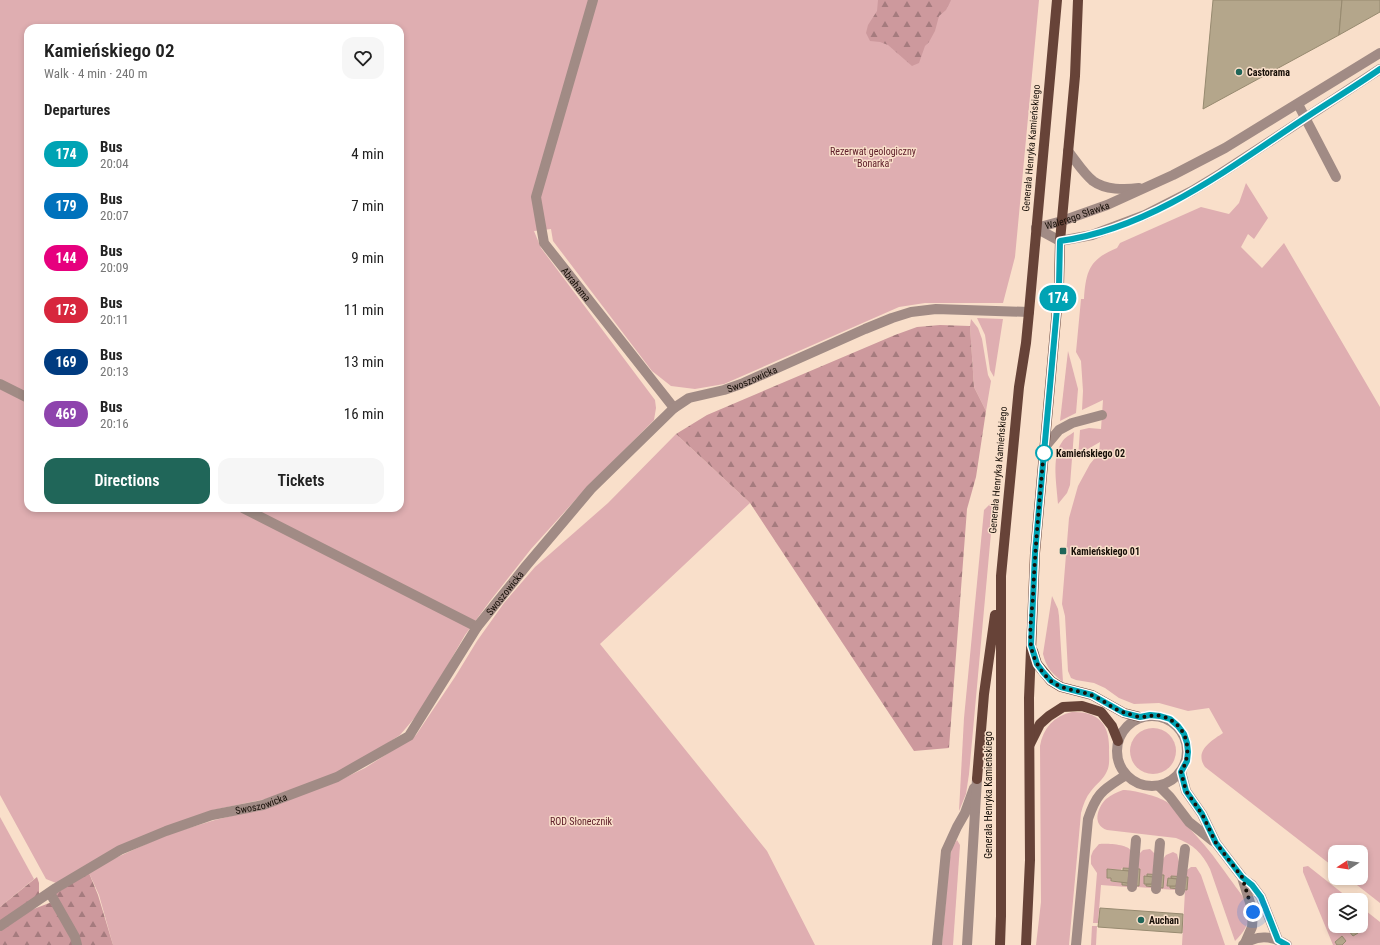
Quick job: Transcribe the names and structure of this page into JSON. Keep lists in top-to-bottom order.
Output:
{
  "streets": {
    "main road": ["Generała Henryka Kamieńskiego"],
    "street": ["Walerego Sławka", "Abrahama", "Swoszowicka"]
  },
  "crossings": [
    ["Generała Henryka Kamieńskiego", "Walerego Sławka"],
    ["Generała Henryka Kamieńskiego", "Swoszowicka"],
    ["Abrahama", "Swoszowicka"]
  ],
  "parks": ["Rezerwat geologiczny \"Bonarka\"", "ROD Słonecznik"],
  "places": {
    "other": ["Castorama", "Kamieńskiego 02", "Auchan"],
    "transit": ["Kamieńskiego 01"]
  },
  "lines": ["bus line 174"],
  "north": "left",
  "page": {
    "on_map": "174",
    "heading": [
      ["Kamieńskiego 02", "Walk · 4 min · 240 m"],
      "Departures"
    ],
    "list": [
      {
        "mark": "174",
        "name": "Bus",
        "note": "20:04",
        "value": "4 min"
      },
      {
        "mark": "179",
        "name": "Bus",
        "note": "20:07",
        "value": "7 min"
      },
      {
        "mark": "144",
        "name": "Bus",
        "note": "20:09",
        "value": "9 min"
      },
      {
        "mark": "173",
        "name": "Bus",
        "note": "20:11",
        "value": "11 min"
      },
      {
        "mark": "169",
        "name": "Bus",
        "note": "20:13",
        "value": "13 min"
      },
      {
        "mark": "469",
        "name": "Bus",
        "note": "20:16",
        "value": "16 min"
      }
    ],
    "buttons": ["Directions", "Tickets"]
  }
}
